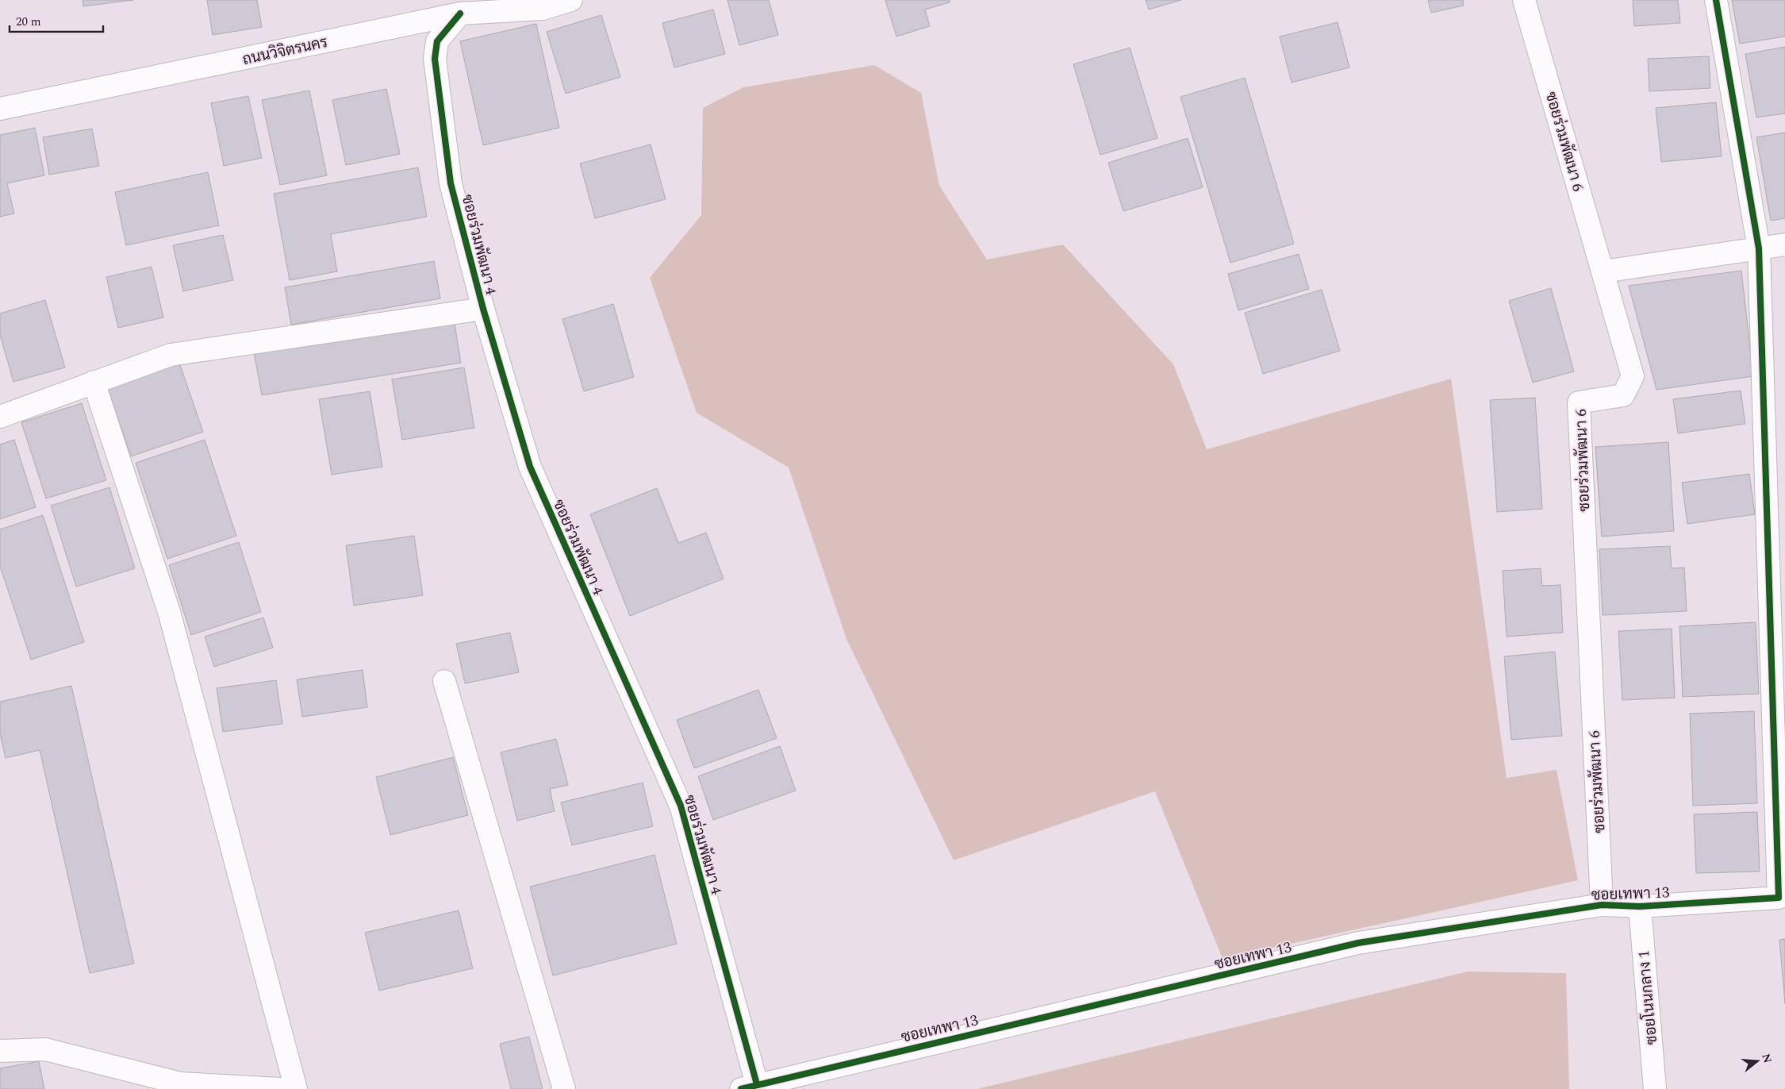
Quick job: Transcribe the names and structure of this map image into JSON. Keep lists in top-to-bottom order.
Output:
{
  "streets": {
    "street": [
      "ถนนวิจิตรนคร",
      "ซอยร่วมพัฒนา 6",
      "ซอยร่วมพัฒนา 4",
      "ซอยเทพา 13",
      "ซอยโนนกลาง 1"
    ]
  },
  "crossings": [
    ["ถนนวิจิตรนคร", "ซอยร่วมพัฒนา 4"],
    ["ซอยร่วมพัฒนา 6", "ซอยเทพา 13"],
    ["ซอยร่วมพัฒนา 4", "ซอยเทพา 13"],
    ["ซอยเทพา 13", "ซอยโนนกลาง 1"]
  ],
  "scale_bar": "20 m",
  "north": "right"
}
